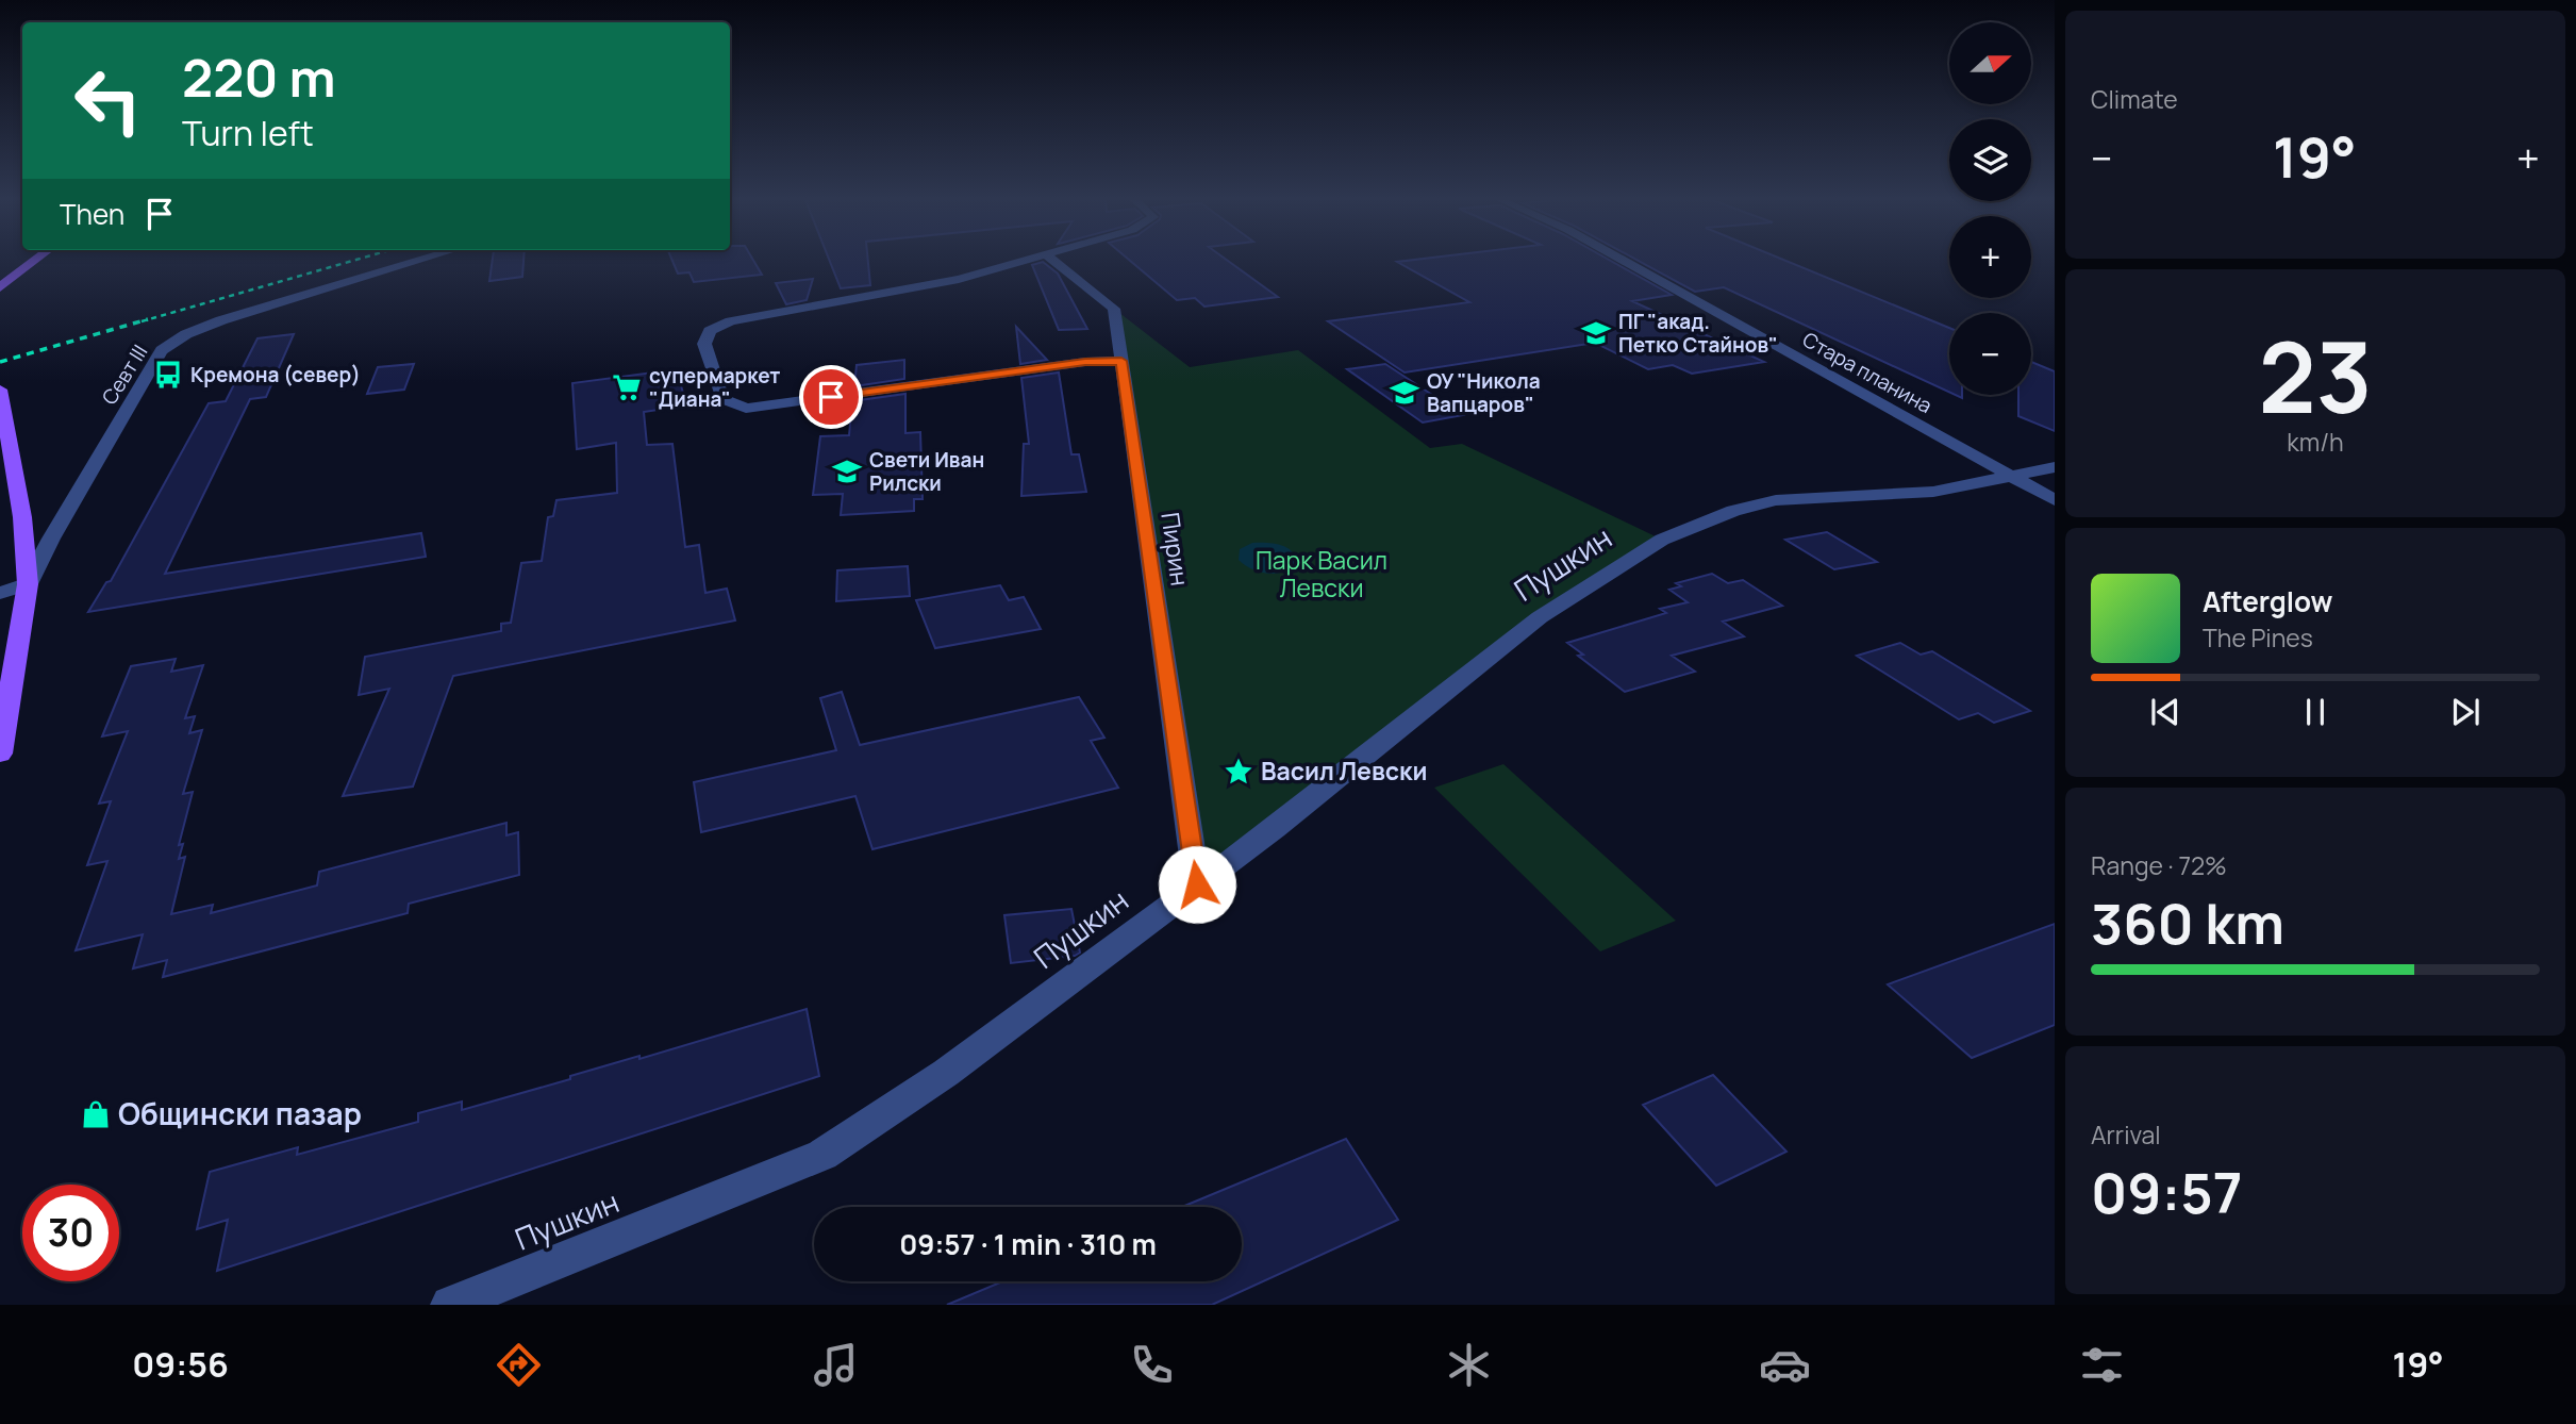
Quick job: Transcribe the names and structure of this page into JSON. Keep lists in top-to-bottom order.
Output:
{
  "streets": {
    "street": [
      "Стара планина",
      "Севт III",
      "Пирин",
      "Пушкин"
    ]
  },
  "crossings": [
    ["Стара планина", "Пушкин"],
    ["Пирин", "Пушкин"]
  ],
  "parks": ["Парк Васил Левски"],
  "places": {
    "school or university": ["ПГ \"акад. Петко Стайнов\"", "ОУ \"Никола Вапцаров\"", "Свети Иван Рилски"],
    "bus stop": ["Кремона (север)"],
    "supermarket": ["супермаркет \"Диана\""],
    "place": ["Васил Левски"],
    "shop": ["Общински пазар"]
  },
  "north": "right",
  "page": {
    "tile": [
      "Climate",
      ["23", "km/h"],
      ["Range · 72%", "360 km"],
      ["Arrival", "09:57"]
    ],
    "map_buttons": ["+", "−"],
    "turn": ["220 m", "Turn left"],
    "heat": ["−", "19°", "+"],
    "then": "Then",
    "song": ["Afterglow", "The Pines"],
    "limit": "30",
    "trip": "09:57 · 1 min · 310 m",
    "tabs": ["09:56", "19°"]
  }
}
